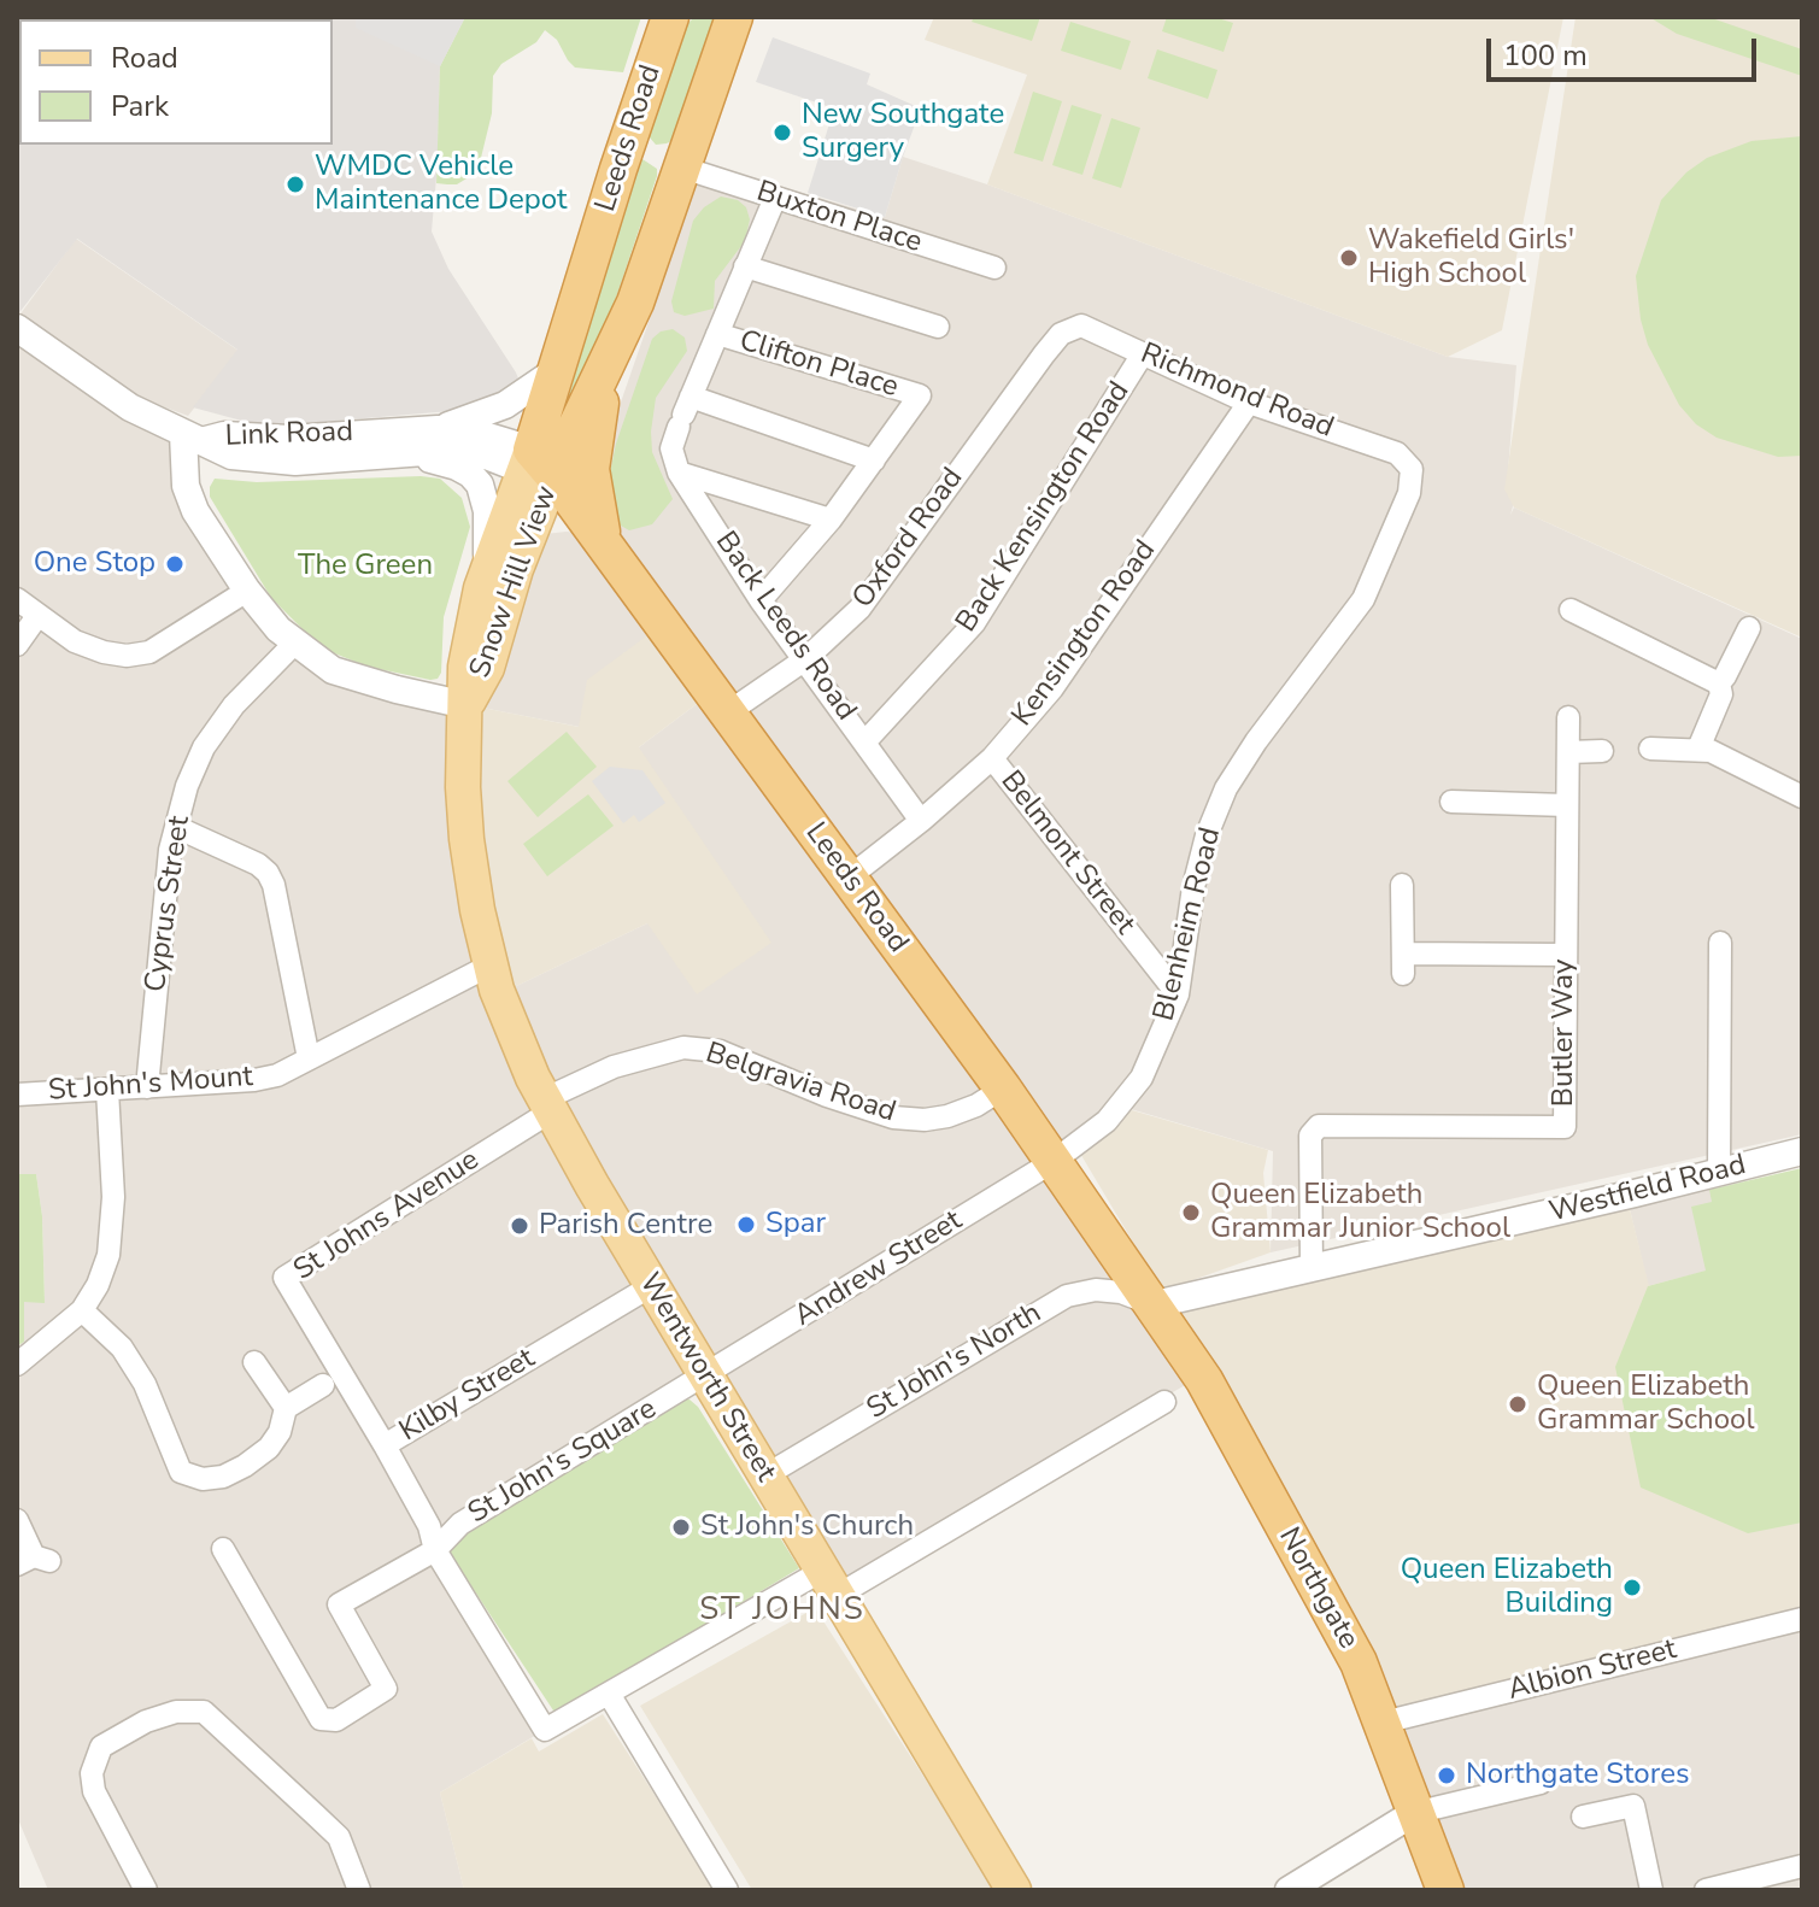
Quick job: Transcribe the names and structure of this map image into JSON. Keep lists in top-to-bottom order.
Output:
{
  "streets": {
    "highway": ["Leeds Road", "Northgate"],
    "main road": ["Snow Hill View", "Wentworth Street"],
    "street": [
      "Buxton Place",
      "Clifton Place",
      "Richmond Road",
      "Link Road",
      "Back Kensington Road",
      "Oxford Road",
      "Back Leeds Road",
      "Kensington Road",
      "Belmont Street",
      "Cyprus Street",
      "Blenheim Road",
      "Butler Way",
      "Belgravia Road",
      "St John's Mount",
      "Westfield Road",
      "St Johns Avenue",
      "Andrew Street",
      "St John's North",
      "Kilby Street",
      "St John's Square",
      "Albion Street"
    ]
  },
  "crossings": [
    ["Leeds Road", "Buxton Place"],
    ["Leeds Road", "Link Road"],
    ["Leeds Road", "Oxford Road"],
    ["Leeds Road", "Snow Hill View"],
    ["Leeds Road", "Kensington Road"],
    ["Leeds Road", "Blenheim Road"],
    ["Leeds Road", "Belgravia Road"],
    ["Leeds Road", "Westfield Road"],
    ["Leeds Road", "Andrew Street"],
    ["Leeds Road", "St John's North"],
    ["Leeds Road", "Northgate"],
    ["Richmond Road", "Back Kensington Road"],
    ["Richmond Road", "Oxford Road"],
    ["Richmond Road", "Kensington Road"],
    ["Richmond Road", "Blenheim Road"],
    ["Link Road", "Snow Hill View"],
    ["Back Kensington Road", "Back Leeds Road"],
    ["Oxford Road", "Back Leeds Road"],
    ["Snow Hill View", "Wentworth Street"],
    ["Back Leeds Road", "Kensington Road"],
    ["Kensington Road", "Belmont Street"],
    ["Belmont Street", "Blenheim Road"],
    ["Cyprus Street", "St John's Mount"],
    ["Blenheim Road", "Andrew Street"],
    ["Butler Way", "Westfield Road"],
    ["Belgravia Road", "St Johns Avenue"],
    ["Belgravia Road", "Wentworth Street"],
    ["St John's Mount", "Wentworth Street"],
    ["Westfield Road", "St John's North"],
    ["Westfield Road", "Northgate"],
    ["St Johns Avenue", "Wentworth Street"],
    ["St Johns Avenue", "Kilby Street"],
    ["Andrew Street", "Wentworth Street"],
    ["Andrew Street", "St John's Square"],
    ["St John's North", "Wentworth Street"],
    ["St John's North", "Northgate"],
    ["Wentworth Street", "Kilby Street"],
    ["Wentworth Street", "St John's Square"],
    ["Kilby Street", "St John's Square"],
    ["Northgate", "Albion Street"]
  ],
  "districts": ["ST JOHNS"],
  "parks": ["The Green"],
  "places": [
    "New Southgate Surgery",
    "WMDC Vehicle Maintenance Depot",
    "Wakefield Girls' High School",
    "One Stop",
    "Queen Elizabeth Grammar Junior School",
    "Spar",
    "Parish Centre",
    "Queen Elizabeth Grammar School",
    "St John's Church",
    "Queen Elizabeth Building",
    "Northgate Stores"
  ],
  "legend": ["Road", "Park"],
  "scale_bar": "100 m"
}
